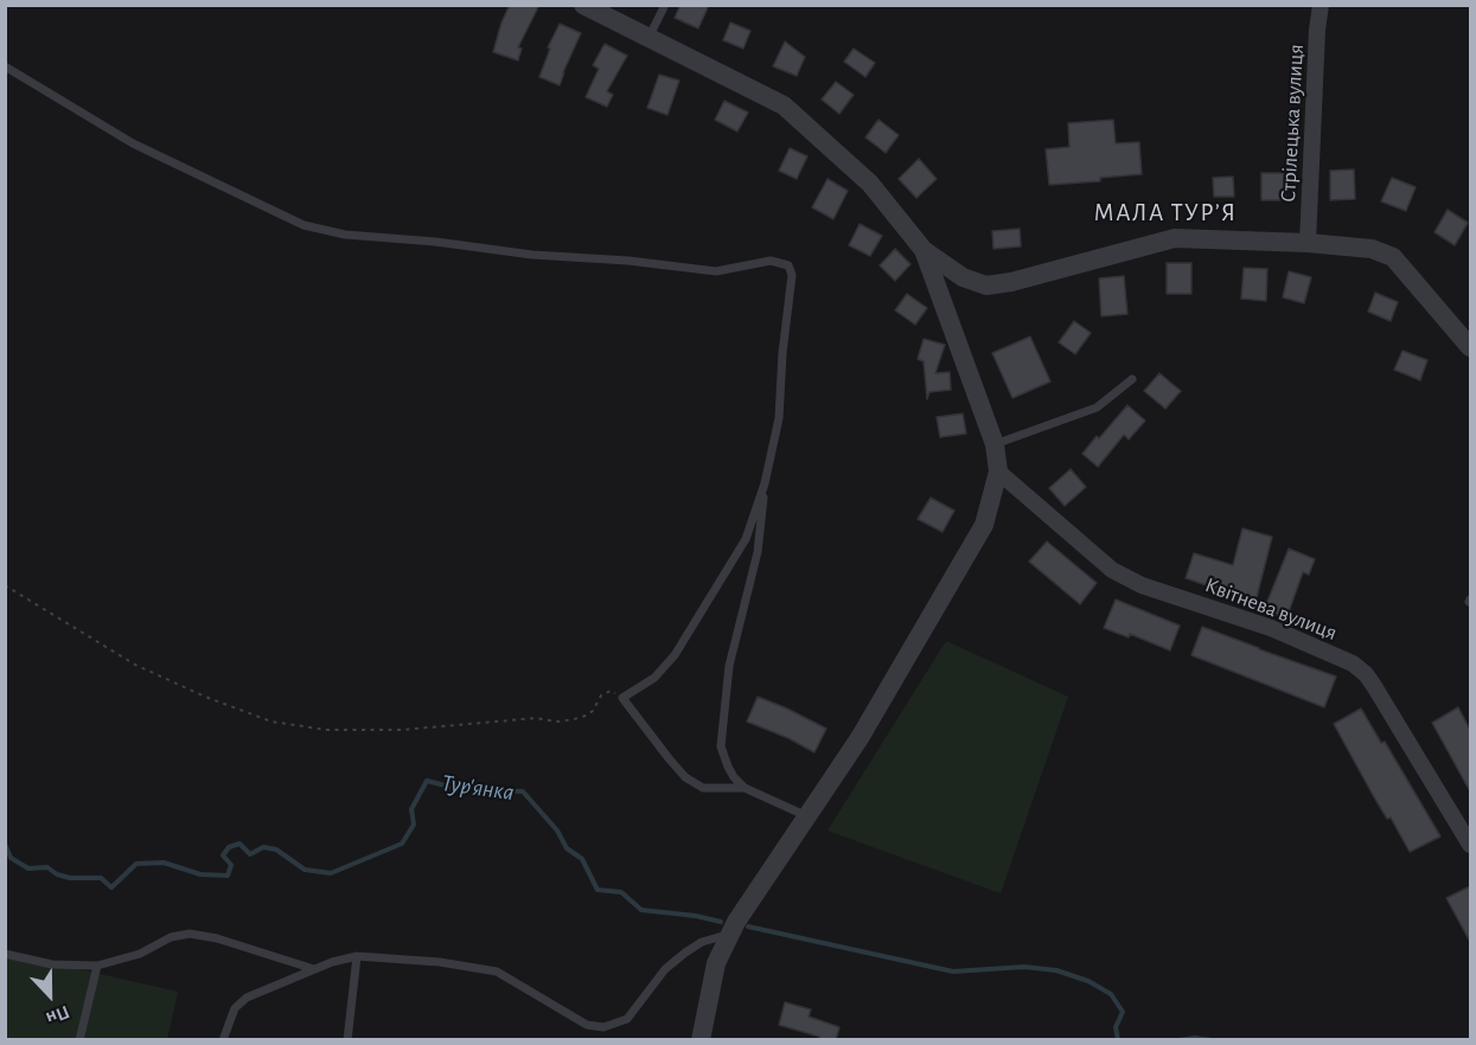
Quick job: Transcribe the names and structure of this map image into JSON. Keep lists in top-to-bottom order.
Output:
{
  "streets": {
    "street": ["Стрілецька вулиця", "Квітнева вулиця"]
  },
  "districts": ["МАЛА ТУР’Я"],
  "water": ["Тур'янка"],
  "north": "bottom"
}
